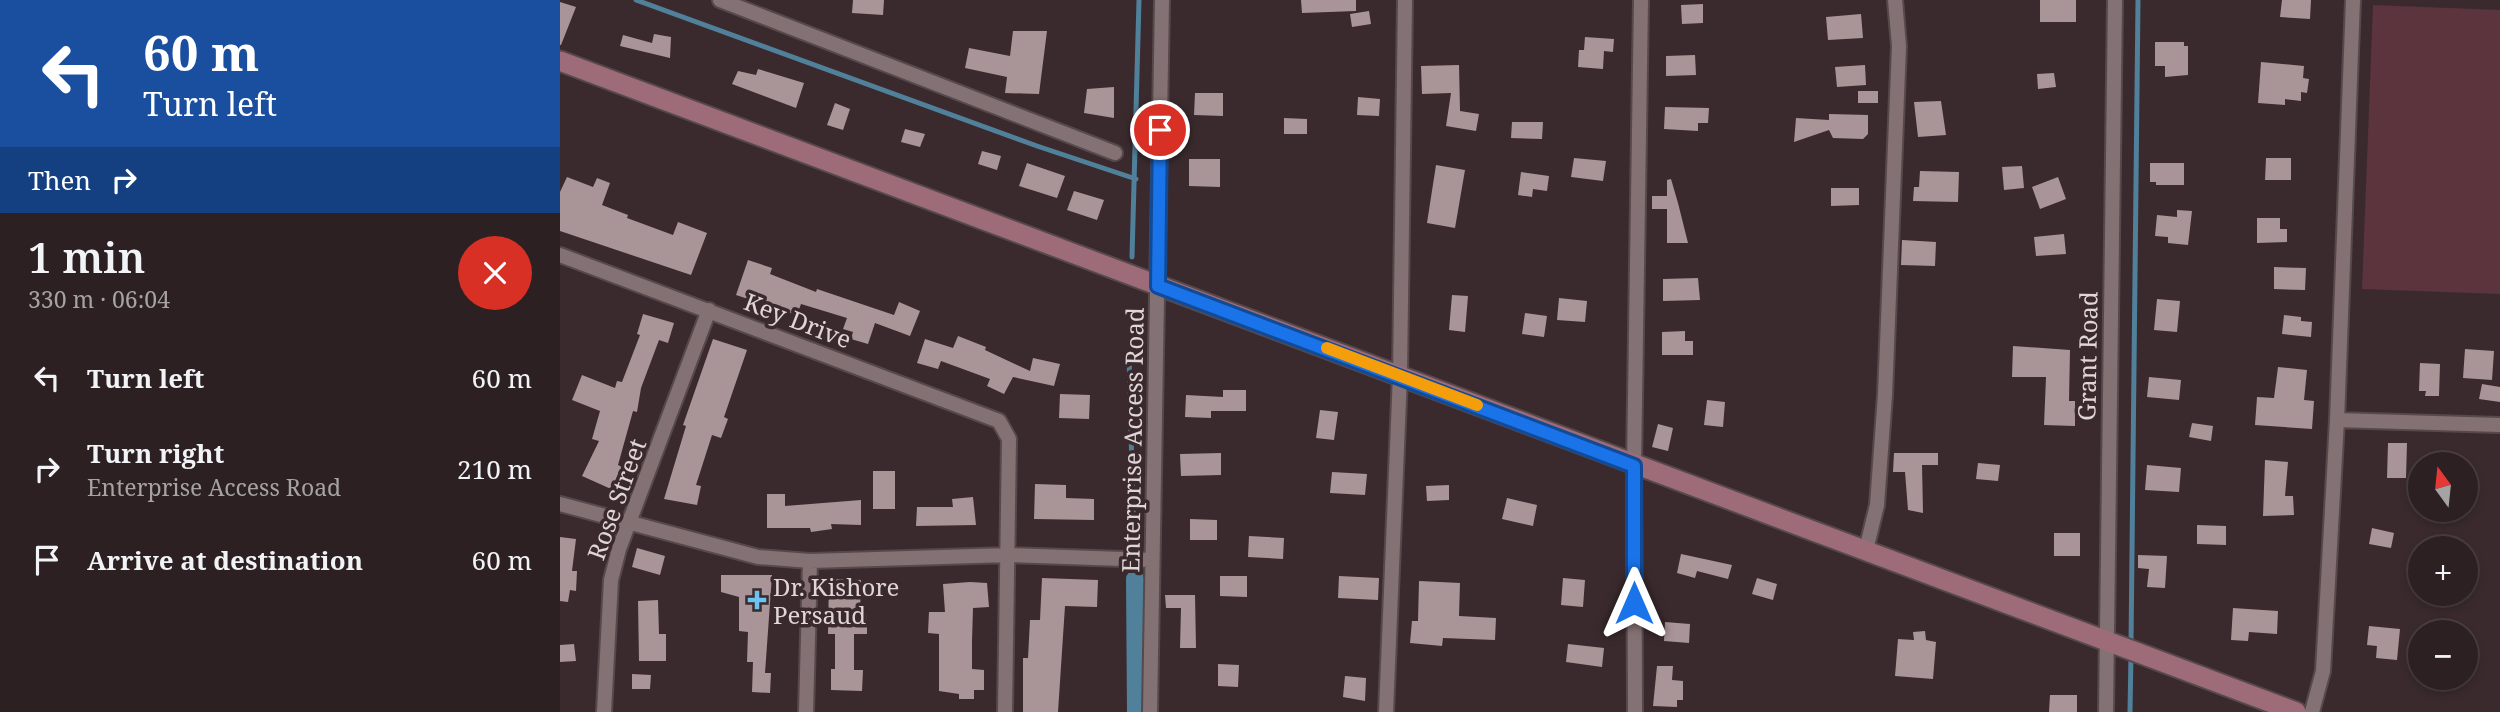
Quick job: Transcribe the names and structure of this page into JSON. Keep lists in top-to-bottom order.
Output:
{
  "streets": {
    "street": [
      "Key Drive",
      "Grant Road",
      "Enterprise Access Road",
      "Rose Street"
    ]
  },
  "crossings": [
    ["Key Drive", "Rose Street"]
  ],
  "places": {
    "health": ["Dr. Kishore Persaud"]
  },
  "north": "top",
  "page": {
    "turn": ["60 m", "Turn left"],
    "then": "Then",
    "heading": ["1 min", "330 m · 06:04"],
    "list": [
      {
        "name": "Turn left",
        "value": "60 m"
      },
      {
        "name": "Turn right",
        "note": "Enterprise Access Road",
        "value": "210 m"
      },
      {
        "name": "Arrive at destination",
        "value": "60 m"
      }
    ],
    "map_buttons": ["+", "−"]
  }
}
